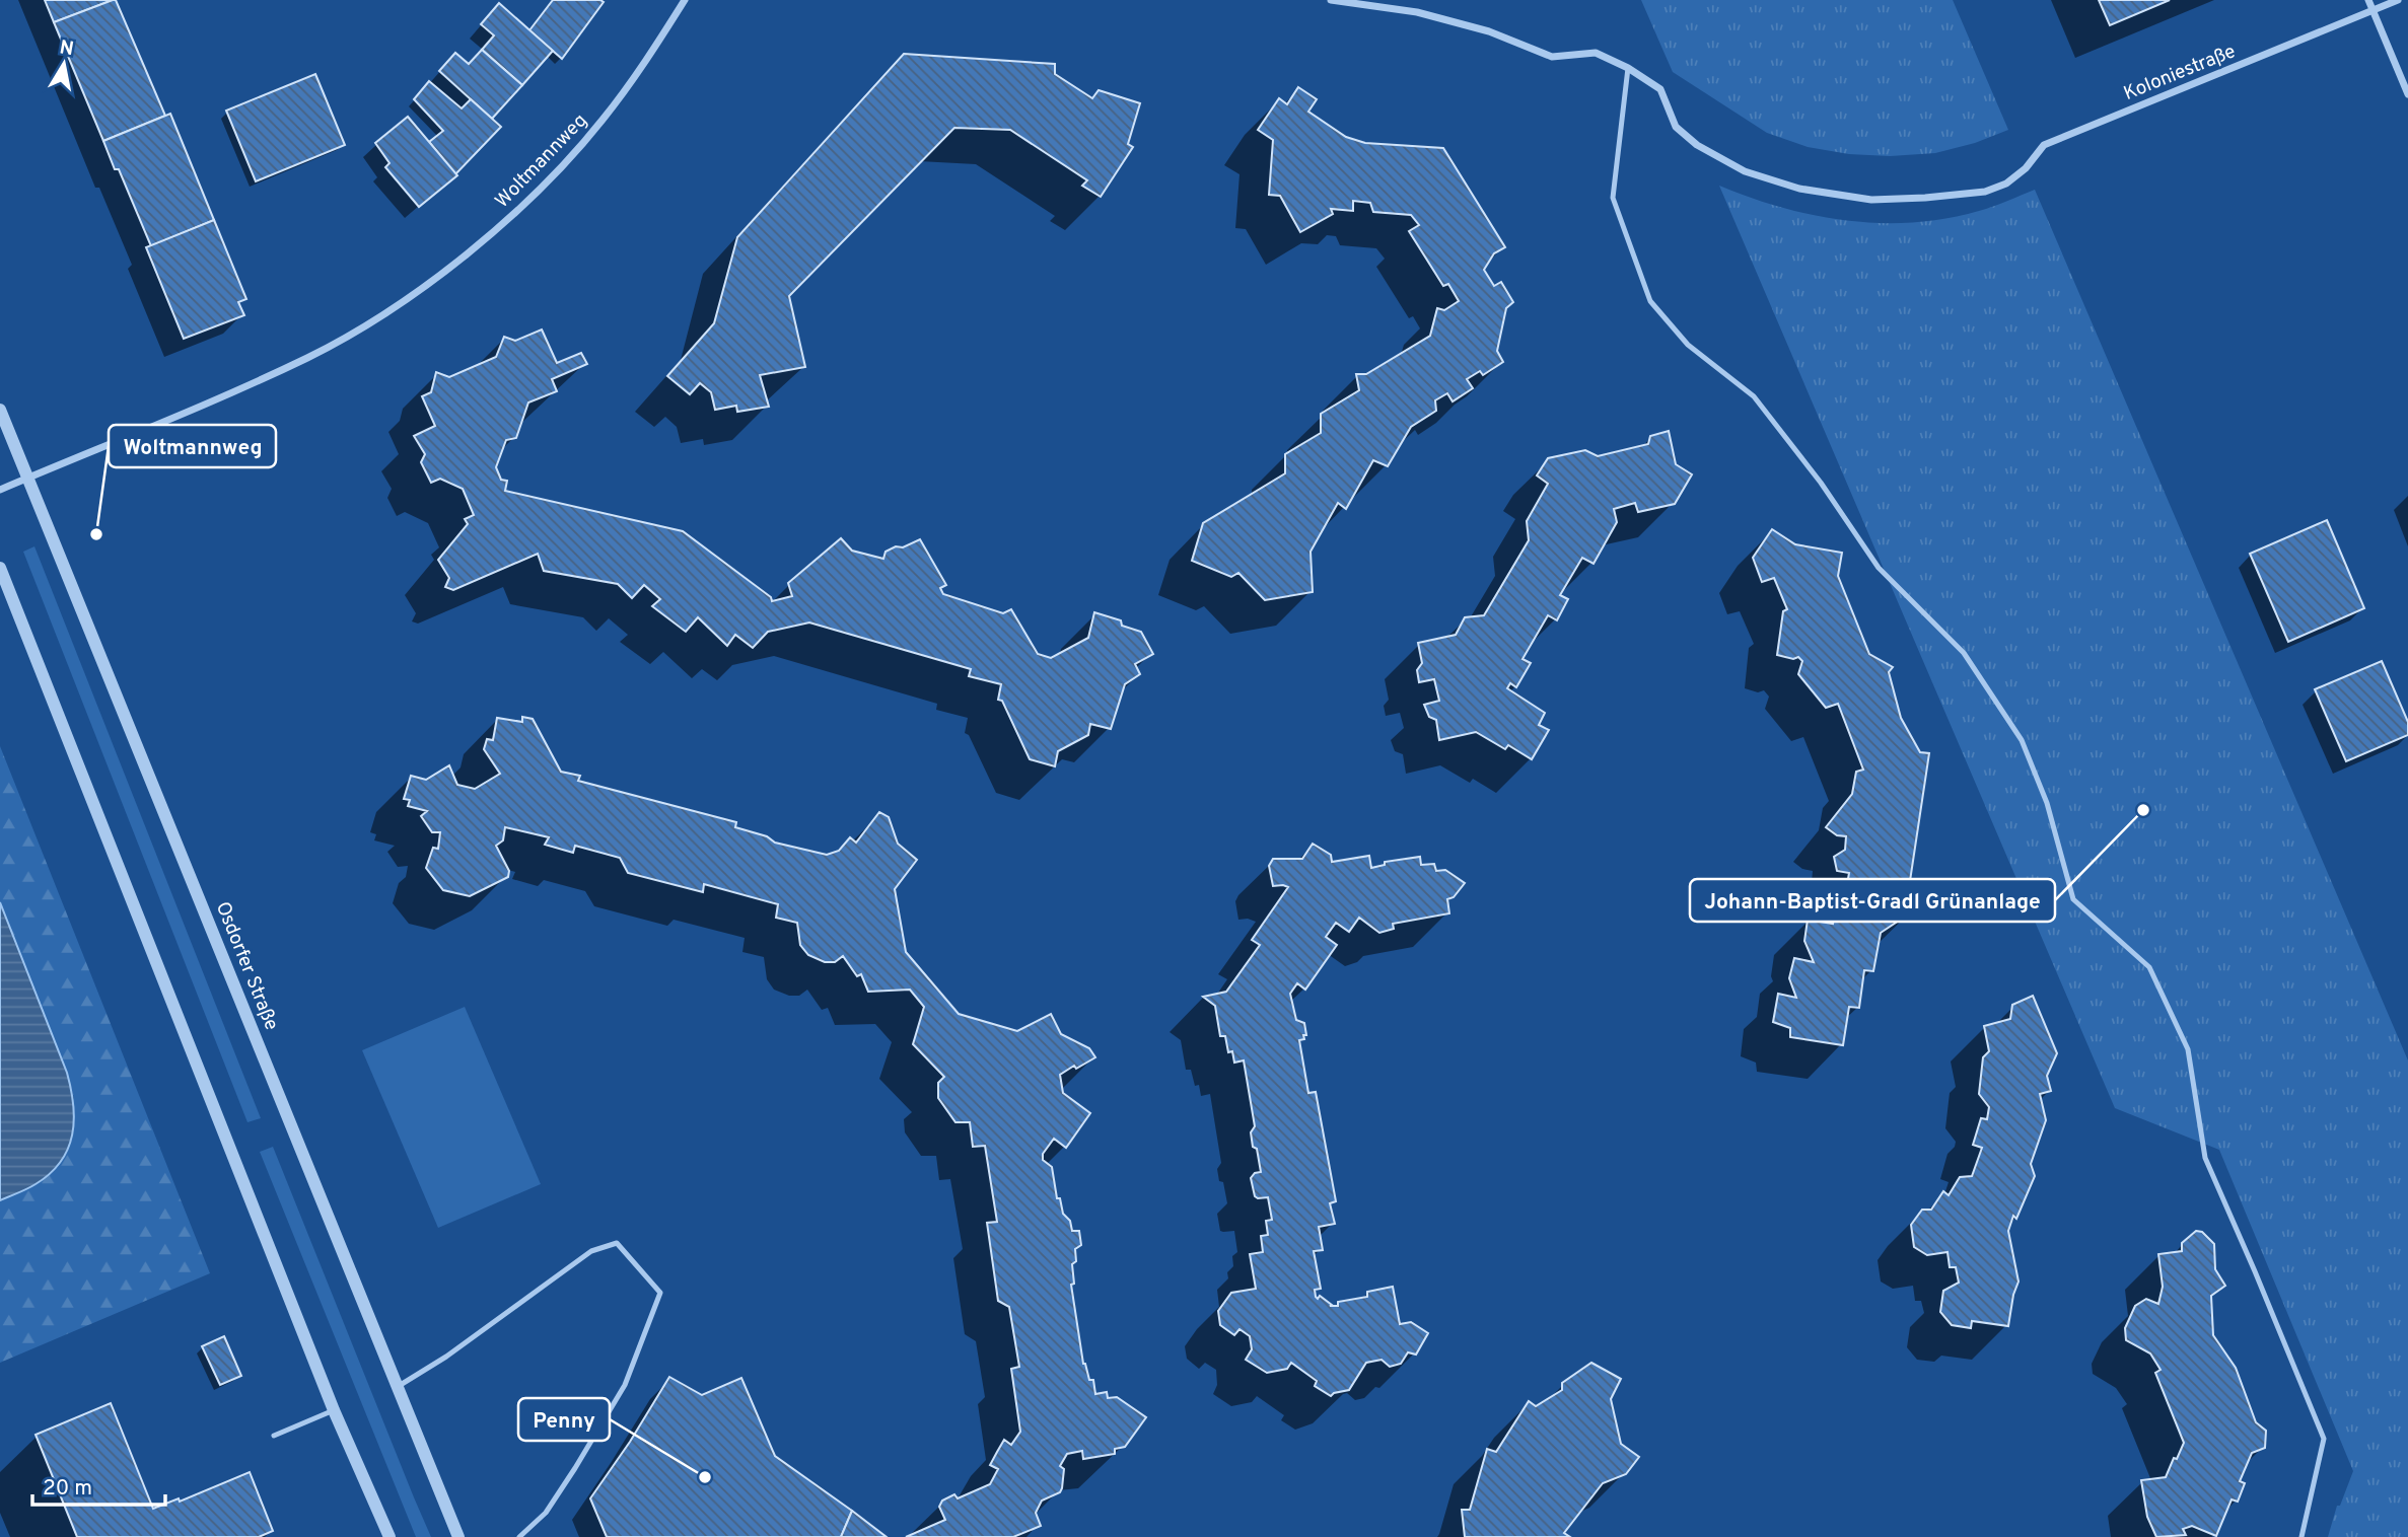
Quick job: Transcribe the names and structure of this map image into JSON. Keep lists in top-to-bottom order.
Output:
{
  "streets": {
    "street": ["Koloniestraße", "Woltmannweg", "Osdorfer Straße"]
  },
  "crossings": [
    ["Woltmannweg", "Osdorfer Straße"]
  ],
  "places": ["Woltmannweg", "Johann-Baptist-Gradl Grünanlage", "Penny"],
  "scale_bar": "20 m",
  "north": "top"
}
